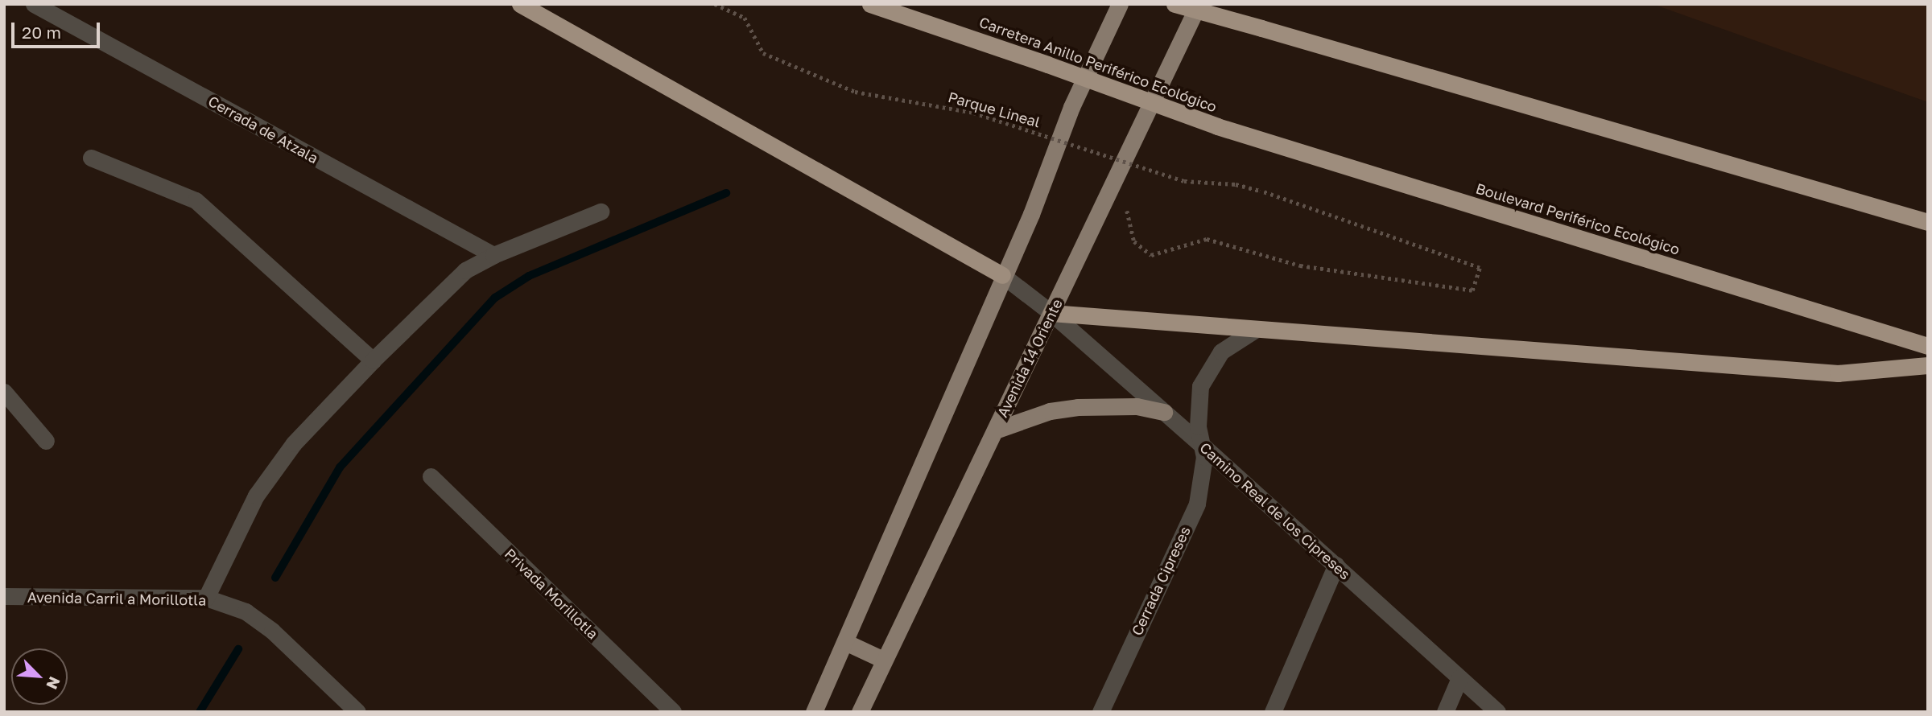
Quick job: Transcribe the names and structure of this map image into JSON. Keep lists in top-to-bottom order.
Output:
{
  "streets": {
    "highway": ["Carretera Anillo Periférico Ecológico", "Boulevard Periférico Ecológico"],
    "main road": ["Avenida 14 Oriente"],
    "street": [
      "Cerrada de Atzala",
      "Camino Real de los Cipreses",
      "Cerrada Cipreses",
      "Privada Morillotla",
      "Avenida Carril a Morillotla"
    ],
    "path": ["Parque Lineal"]
  },
  "crossings": [
    ["Carretera Anillo Periférico Ecológico", "Boulevard Periférico Ecológico"],
    ["Avenida 14 Oriente", "Camino Real de los Cipreses"],
    ["Camino Real de los Cipreses", "Cerrada Cipreses"]
  ],
  "scale_bar": "20 m",
  "north": "bottom right"
}
